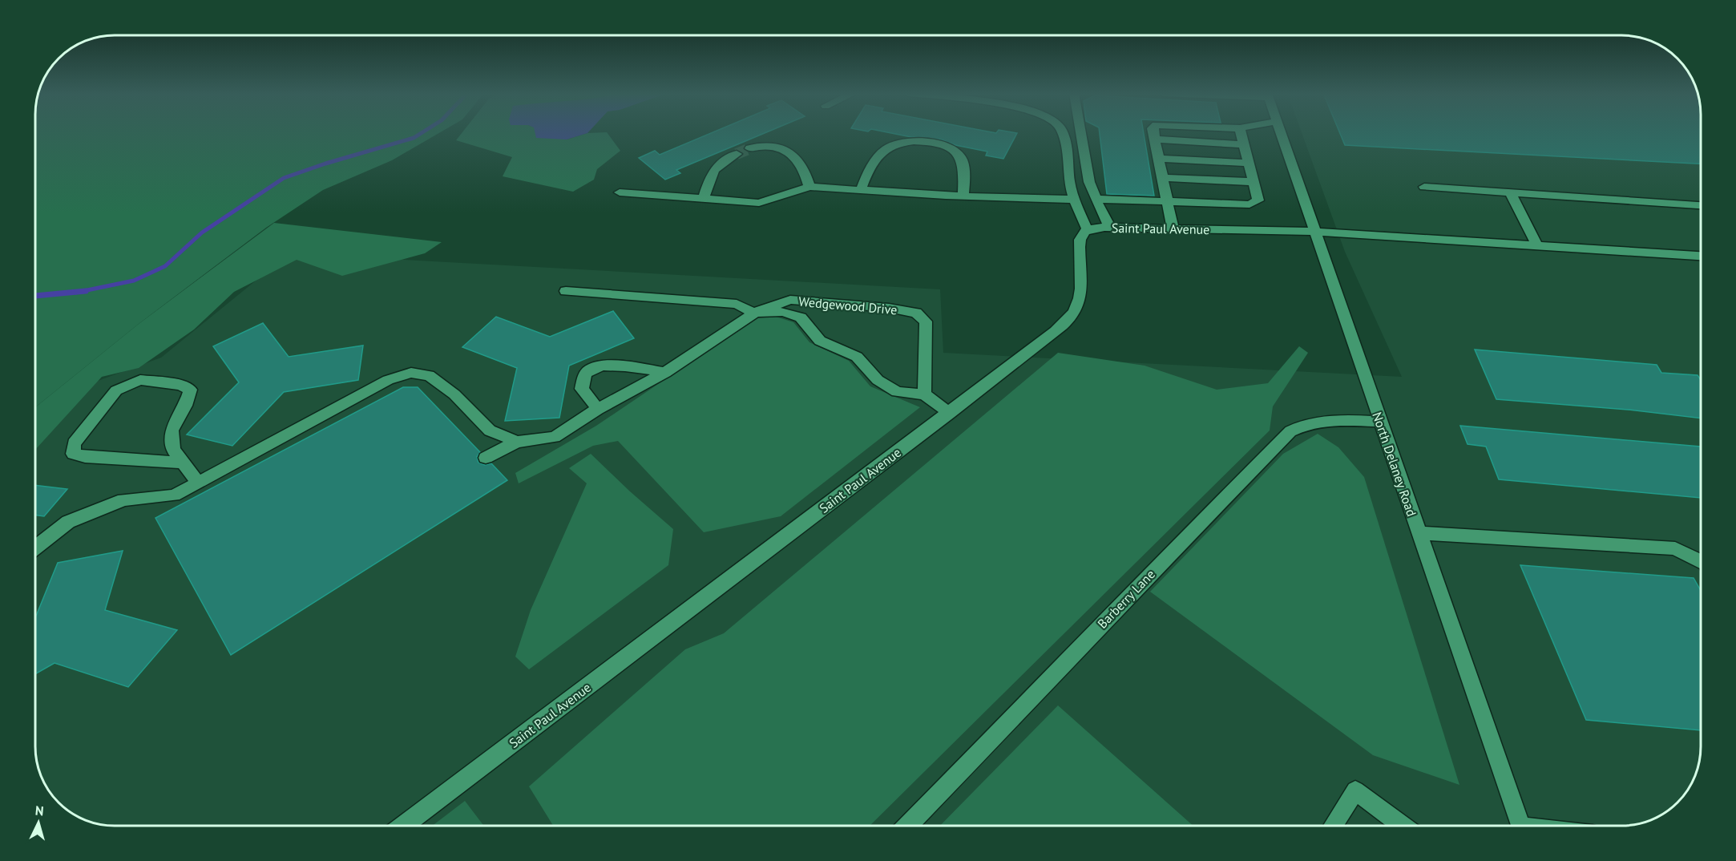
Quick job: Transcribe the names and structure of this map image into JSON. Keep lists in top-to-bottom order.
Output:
{
  "streets": {
    "street": [
      "Saint Paul Avenue",
      "Wedgewood Drive",
      "North Delaney Road",
      "Barberry Lane"
    ]
  },
  "crossings": [
    ["Saint Paul Avenue", "North Delaney Road"],
    ["North Delaney Road", "Barberry Lane"]
  ],
  "north": "top"
}
